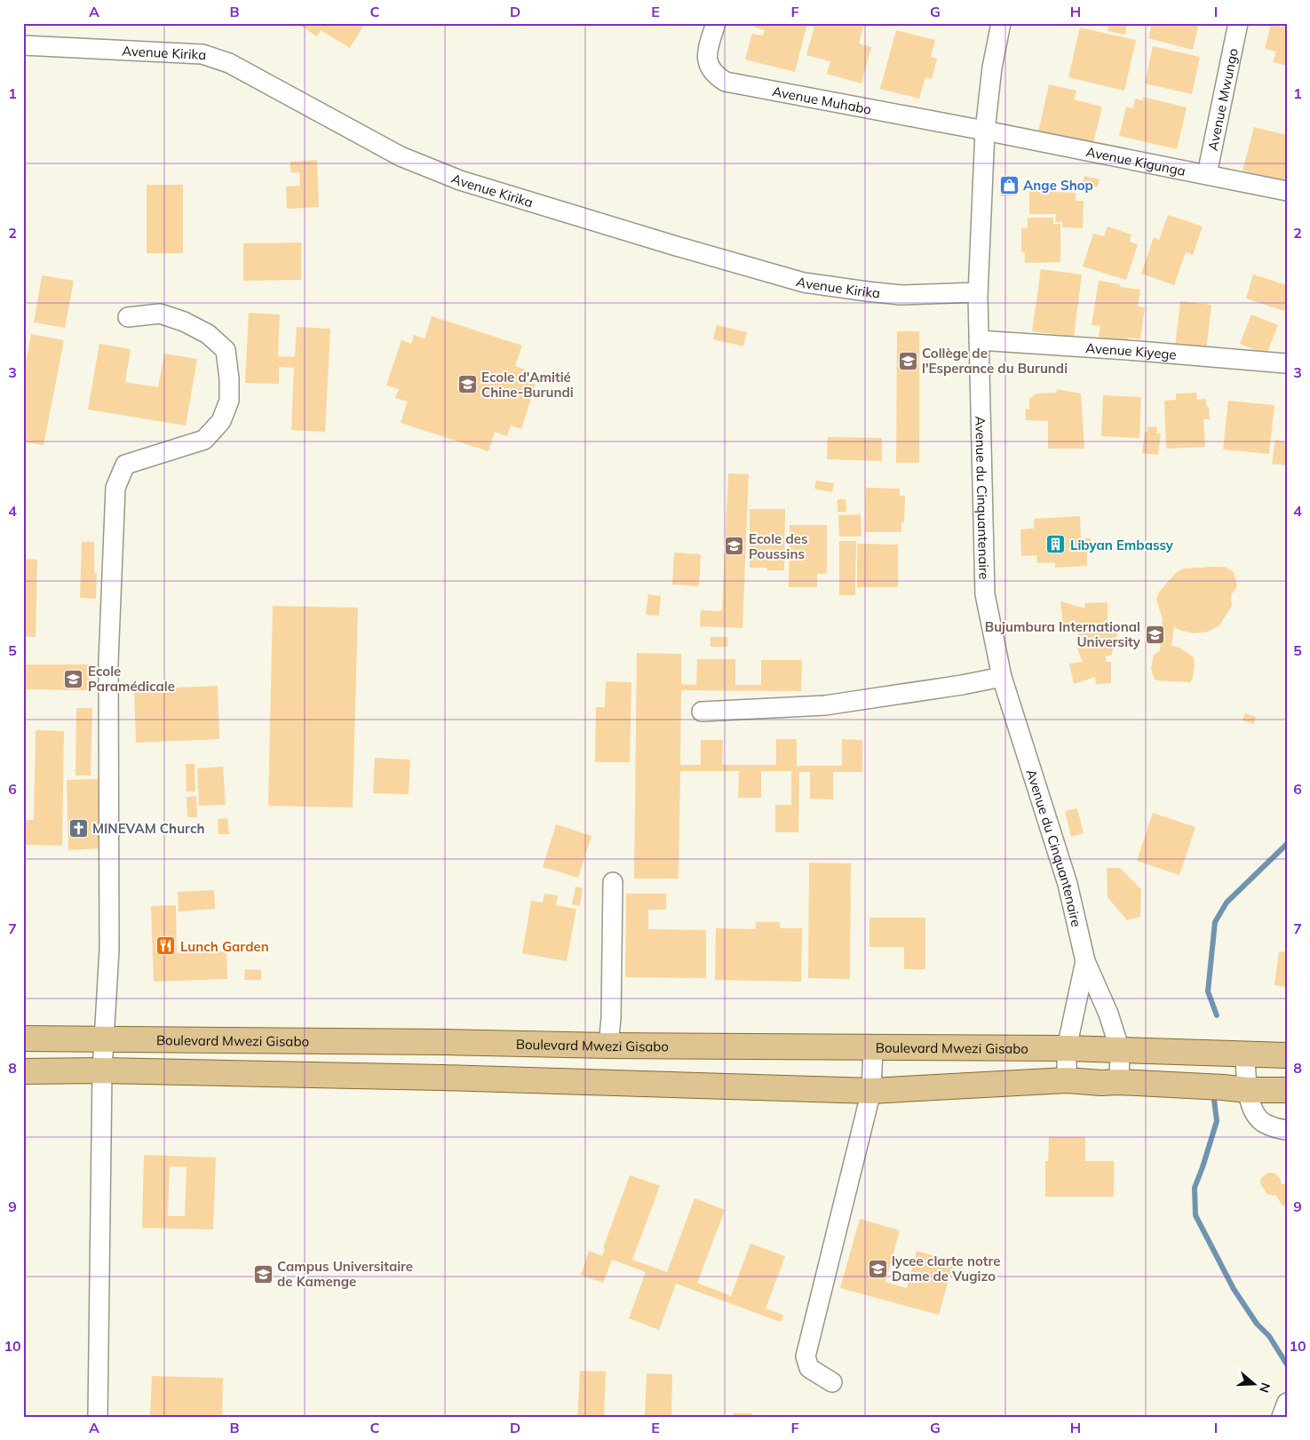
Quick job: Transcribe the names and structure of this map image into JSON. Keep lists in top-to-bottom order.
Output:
{
  "streets": {
    "main road": ["Boulevard Mwezi Gisabo"],
    "street": [
      "Avenue Kirika",
      "Avenue Mwungo",
      "Avenue Muhabo",
      "Avenue Kigunga",
      "Avenue Kiyege",
      "Avenue du Cinquantenaire"
    ]
  },
  "crossings": [
    ["Avenue Kirika", "Avenue du Cinquantenaire"],
    ["Avenue Mwungo", "Avenue Kigunga"],
    ["Avenue Muhabo", "Avenue Kigunga"],
    ["Avenue Muhabo", "Avenue du Cinquantenaire"],
    ["Avenue Kigunga", "Avenue du Cinquantenaire"],
    ["Avenue Kiyege", "Avenue du Cinquantenaire"]
  ],
  "places": {
    "shop": ["Ange Shop"],
    "school or university": [
      "Collège de l'Esperance du Burundi",
      "Ecole d'Amitié Chine-Burundi",
      "Ecole des Poussins",
      "Bujumbura International University",
      "Ecole Paramédicale",
      "lycee clarte notre Dame de Vugizo",
      "Campus Universitaire de Kamenge"
    ],
    "building": ["Libyan Embassy"],
    "church": ["MINEVAM Church"],
    "restaurant": ["Lunch Garden"]
  },
  "north": "right",
  "grid": {
    "columns": [
      "A",
      "B",
      "C",
      "D",
      "E",
      "F",
      "G",
      "H",
      "I"
    ],
    "rows": [
      "1",
      "2",
      "3",
      "4",
      "5",
      "6",
      "7",
      "8",
      "9",
      "10"
    ]
  }
}
